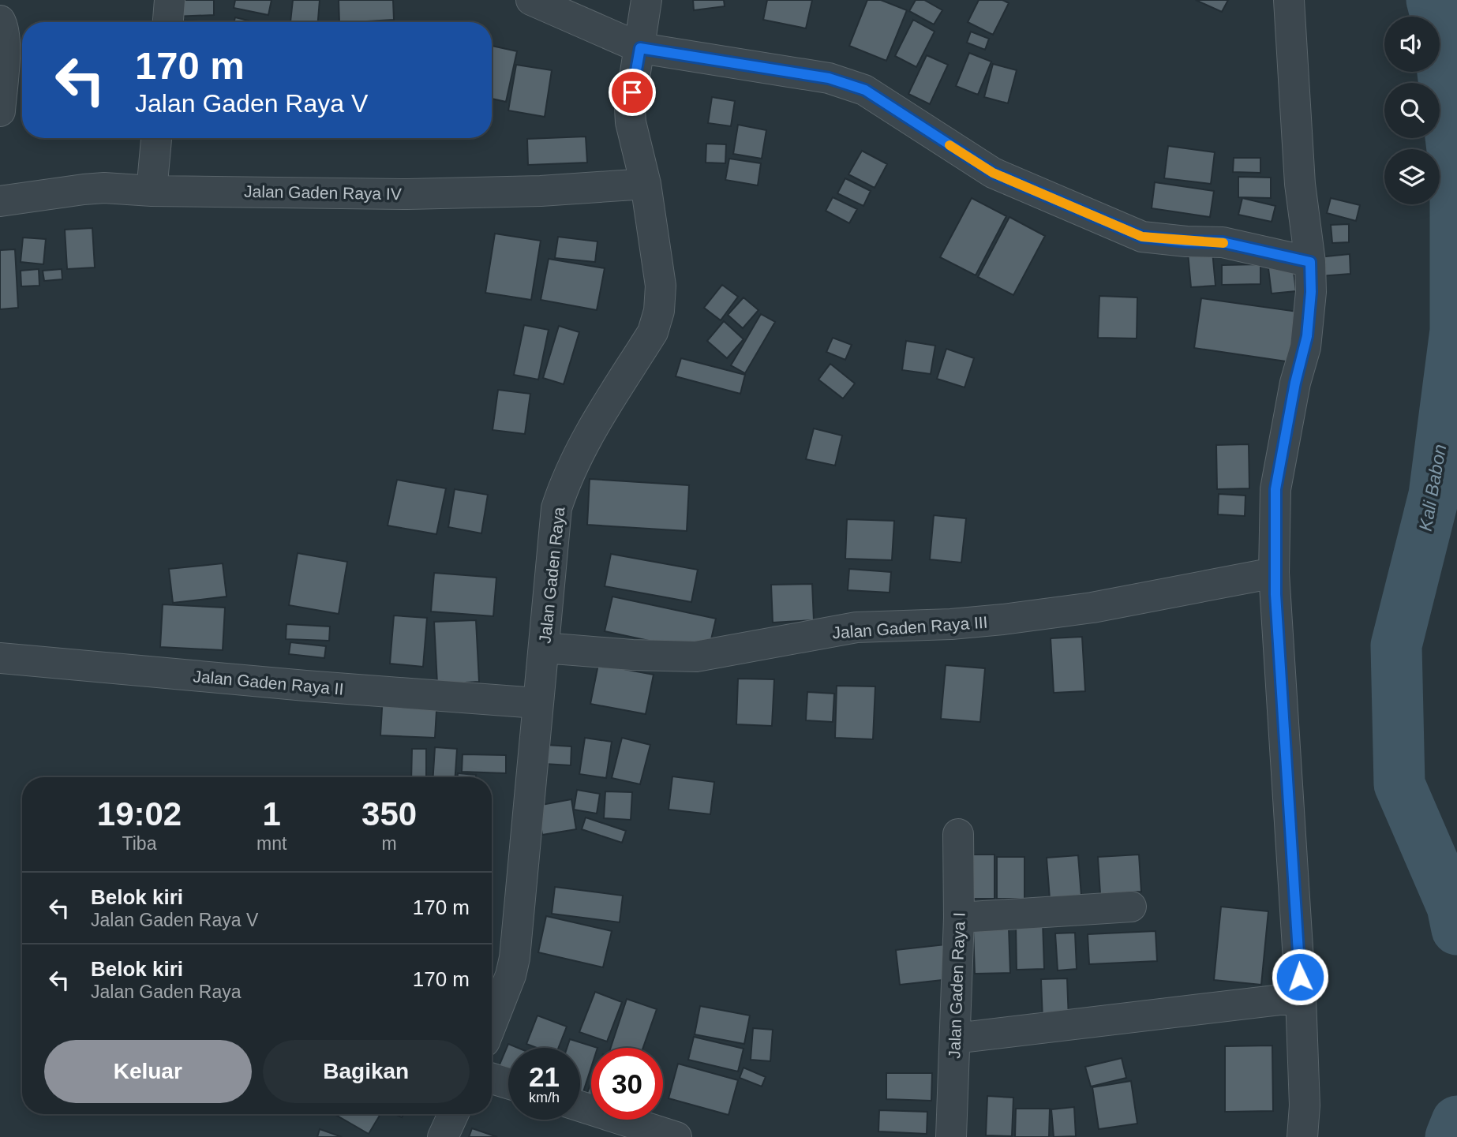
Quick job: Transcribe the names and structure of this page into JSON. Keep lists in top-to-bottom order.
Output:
{
  "streets": {
    "street": [
      "Jalan Gaden Raya IV",
      "Jalan Gaden Raya",
      "Jalan Gaden Raya III",
      "Jalan Gaden Raya II",
      "Jalan Gaden Raya I"
    ]
  },
  "crossings": [
    ["Jalan Gaden Raya IV", "Jalan Gaden Raya"],
    ["Jalan Gaden Raya", "Jalan Gaden Raya III"],
    ["Jalan Gaden Raya", "Jalan Gaden Raya II"]
  ],
  "water": ["Kali Babon"],
  "page": {
    "turn": ["170 m", "Jalan Gaden Raya V"],
    "eta": [
      "19:02",
      "Tiba",
      "1",
      "mnt",
      "350",
      "m"
    ],
    "list": [
      {
        "name": "Belok kiri",
        "note": "Jalan Gaden Raya V",
        "value": "170 m"
      },
      {
        "name": "Belok kiri",
        "note": "Jalan Gaden Raya",
        "value": "170 m"
      }
    ],
    "buttons": ["Keluar", "Bagikan"],
    "speed": "21 km/h",
    "limit": "30"
  }
}
